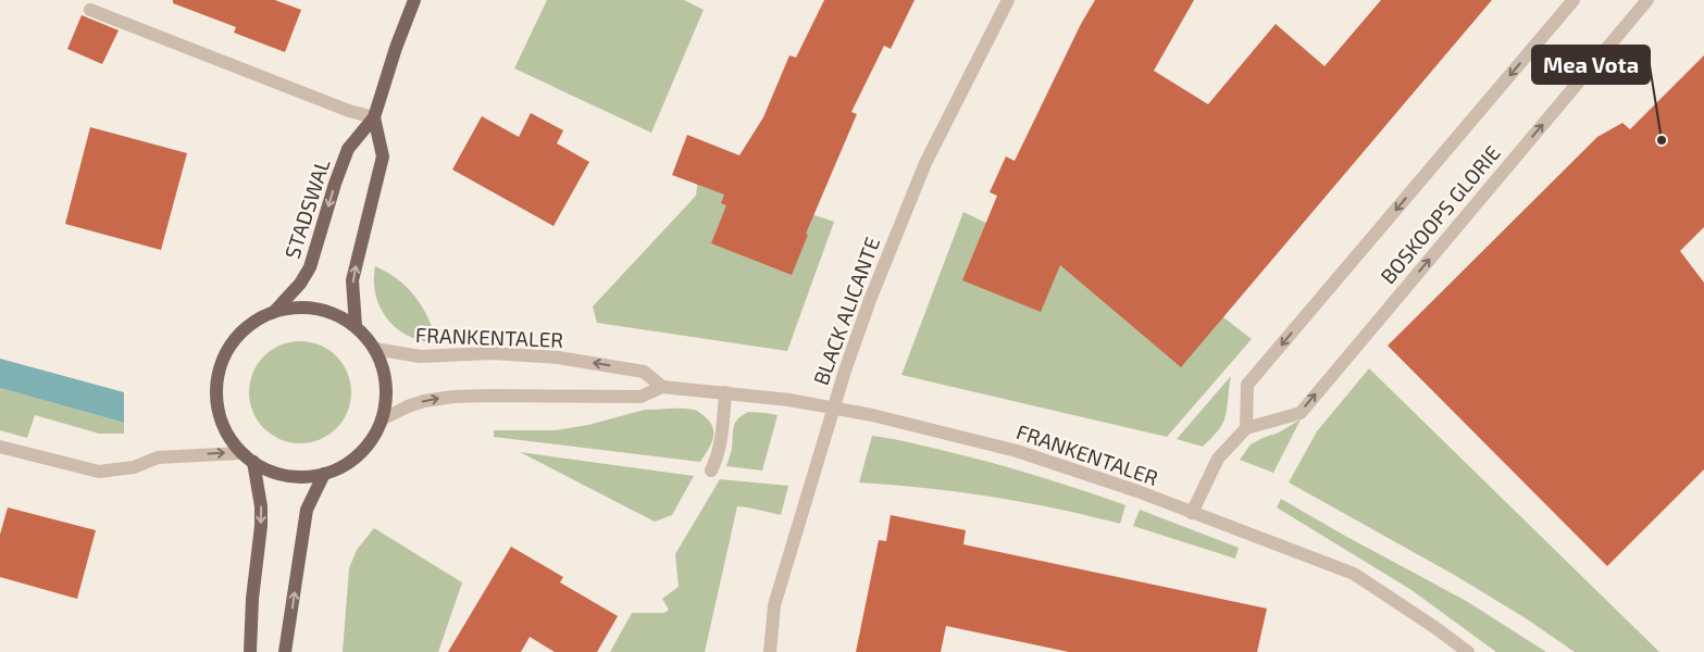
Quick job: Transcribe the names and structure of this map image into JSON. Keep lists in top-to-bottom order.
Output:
{
  "streets": {
    "main road": ["STADSWAL"],
    "street": ["BOSKOOPS GLORIE", "BLACK ALICANTE", "FRANKENTALER"]
  },
  "crossings": [
    ["STADSWAL", "FRANKENTALER"],
    ["BLACK ALICANTE", "FRANKENTALER"]
  ],
  "places": ["Mea Vota"]
}
